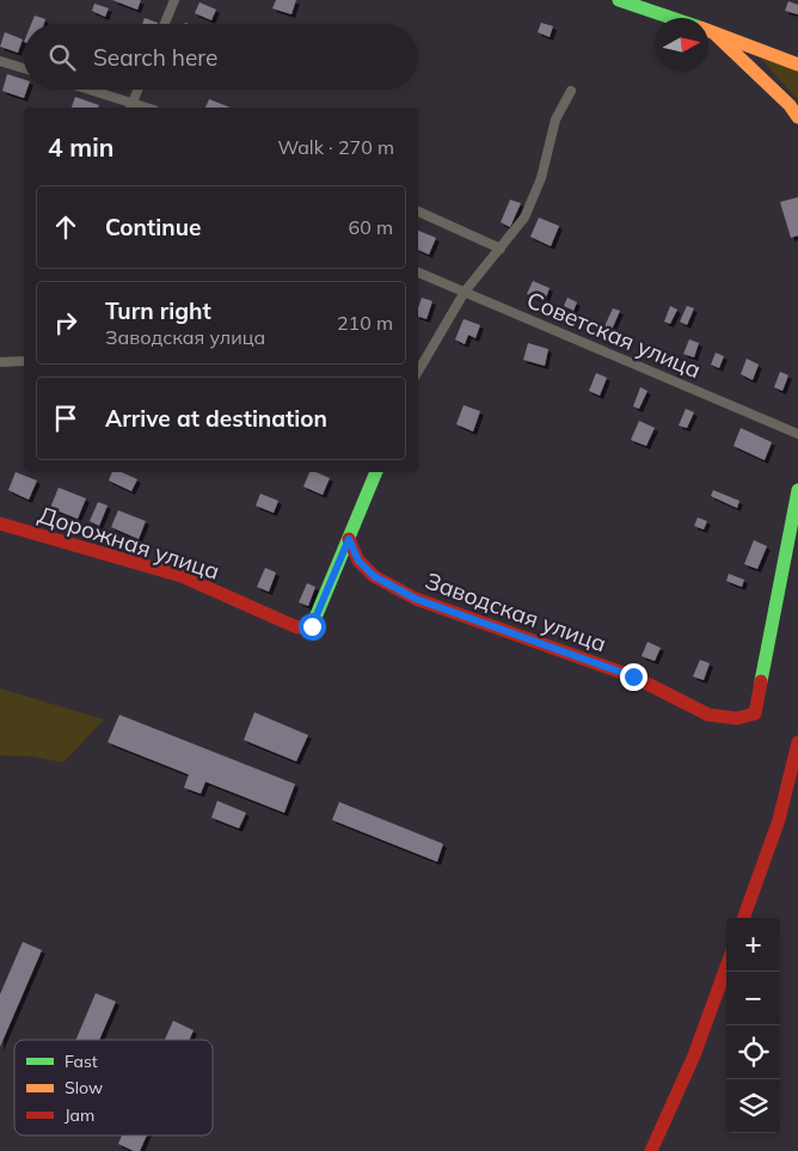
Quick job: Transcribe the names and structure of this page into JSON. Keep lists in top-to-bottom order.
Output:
{
  "streets": {
    "main road": ["Дорожная улица", "Заводская улица"],
    "street": ["Советская улица"]
  },
  "crossings": [
    ["Дорожная улица", "Заводская улица"]
  ],
  "legend": ["Fast", "Slow", "Jam"],
  "north": "right",
  "page": {
    "search": "Search here",
    "heading": ["4 min", "Walk · 270 m"],
    "list": [
      ["Continue", "60 m"],
      ["Turn right", "Заводская улица", "210 m"],
      "Arrive at destination"
    ],
    "map_buttons": ["+", "−"]
  }
}
